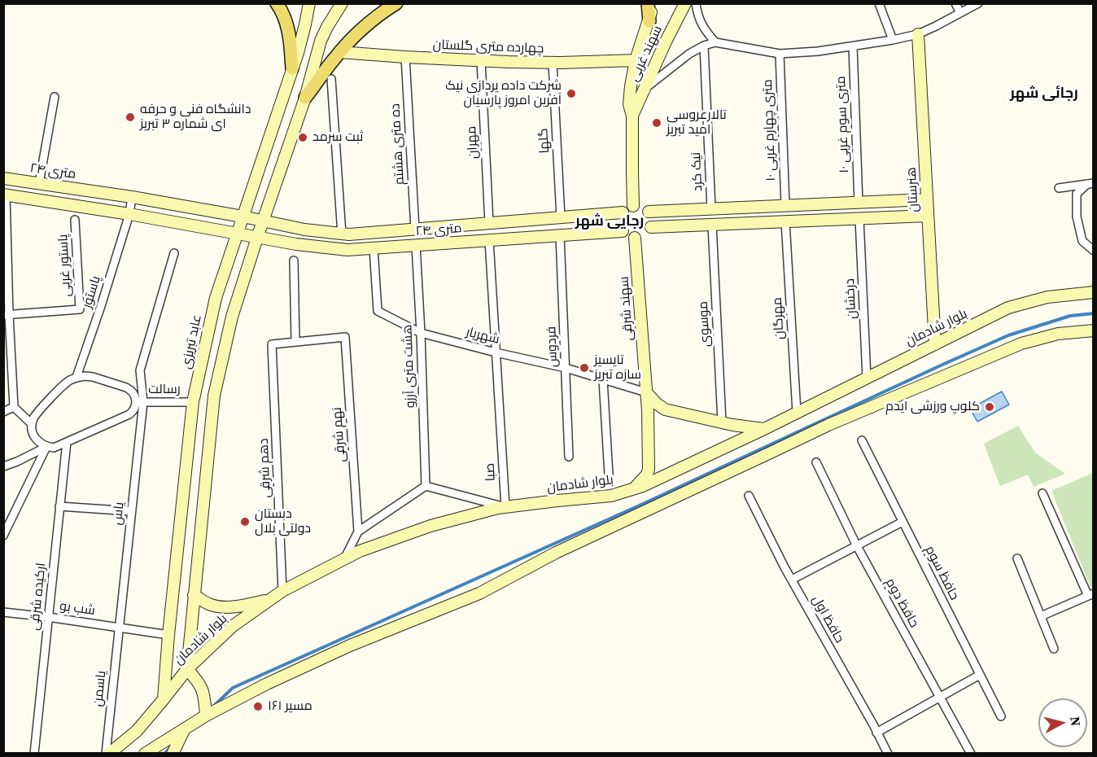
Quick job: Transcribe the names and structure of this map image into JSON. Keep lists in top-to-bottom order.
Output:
{
  "streets": {
    "main road": [
      "چهارده متری گلستان",
      "سهند غربی",
      "۲۴ متری",
      "هنرستان",
      "سهند شرقی",
      "بلوار شادمان",
      "عابد تبریزی"
    ],
    "street": [
      "۱۰ متری سوم غربی",
      "۱۰ متری چهارم غربی",
      "گلها",
      "مهران",
      "ده متری هشتم",
      "نیک کرد",
      "پاستور غربی",
      "پاستور",
      "درخشان",
      "مهرگان",
      "موسوی",
      "شهریار",
      "فردوس",
      "هشت متری آرزو",
      "رسالت",
      "نهم شرقی",
      "دهم شرقی",
      "صبا",
      "یاس",
      "حافظ سوم",
      "ارکیده شرقی",
      "حافظ دوم",
      "شب بو",
      "حافظ اول",
      "یاسمن"
    ]
  },
  "crossings": [
    ["چهارده متری گلستان", "سهند غربی"],
    ["چهارده متری گلستان", "گلها"],
    ["چهارده متری گلستان", "مهران"],
    ["چهارده متری گلستان", "ده متری هشتم"],
    ["سهند غربی", "۲۴ متری"],
    ["سهند غربی", "سهند شرقی"],
    ["گلها", "۲۴ متری"],
    ["مهران", "۲۴ متری"],
    ["ده متری هشتم", "۲۴ متری"],
    ["۲۴ متری", "پاستور"],
    ["۲۴ متری", "سهند شرقی"],
    ["۲۴ متری", "شهریار"],
    ["۲۴ متری", "عابد تبریزی"],
    ["۲۴ متری", "فردوس"],
    ["۲۴ متری", "هشت متری آرزو"],
    ["۲۴ متری", "صبا"],
    ["هنرستان", "بلوار شادمان"],
    ["درخشان", "بلوار شادمان"],
    ["سهند شرقی", "بلوار شادمان"],
    ["سهند شرقی", "شهریار"],
    ["مهرگان", "بلوار شادمان"],
    ["بلوار شادمان", "عابد تبریزی"],
    ["بلوار شادمان", "دهم شرقی"],
    ["بلوار شادمان", "صبا"],
    ["بلوار شادمان", "یاسمن"],
    ["شهریار", "فردوس"],
    ["شهریار", "هشت متری آرزو"],
    ["شهریار", "صبا"],
    ["عابد تبریزی", "رسالت"],
    ["عابد تبریزی", "شب بو"],
    ["هشت متری آرزو", "صبا"],
    ["رسالت", "یاس"],
    ["نهم شرقی", "دهم شرقی"],
    ["یاس", "شب بو"],
    ["یاس", "یاسمن"],
    ["ارکیده شرقی", "شب بو"],
    ["شب بو", "یاسمن"]
  ],
  "districts": ["رجائی شهر", "رجایی شهر"],
  "places": [
    "شرکت داده پردازی نیک آفرین امروز پارسیان",
    "دانشگاه فنی و حرفه ای شماره ۳ تبریز",
    "تالارعروسی امید تبریز",
    "ثبت سرمد",
    "تایسیز سازه تبریز",
    "کلوپ ورزشی ایدم",
    "دبستان دولتی بلال",
    "مسیر ۱۶۱"
  ],
  "north": "right"
}
